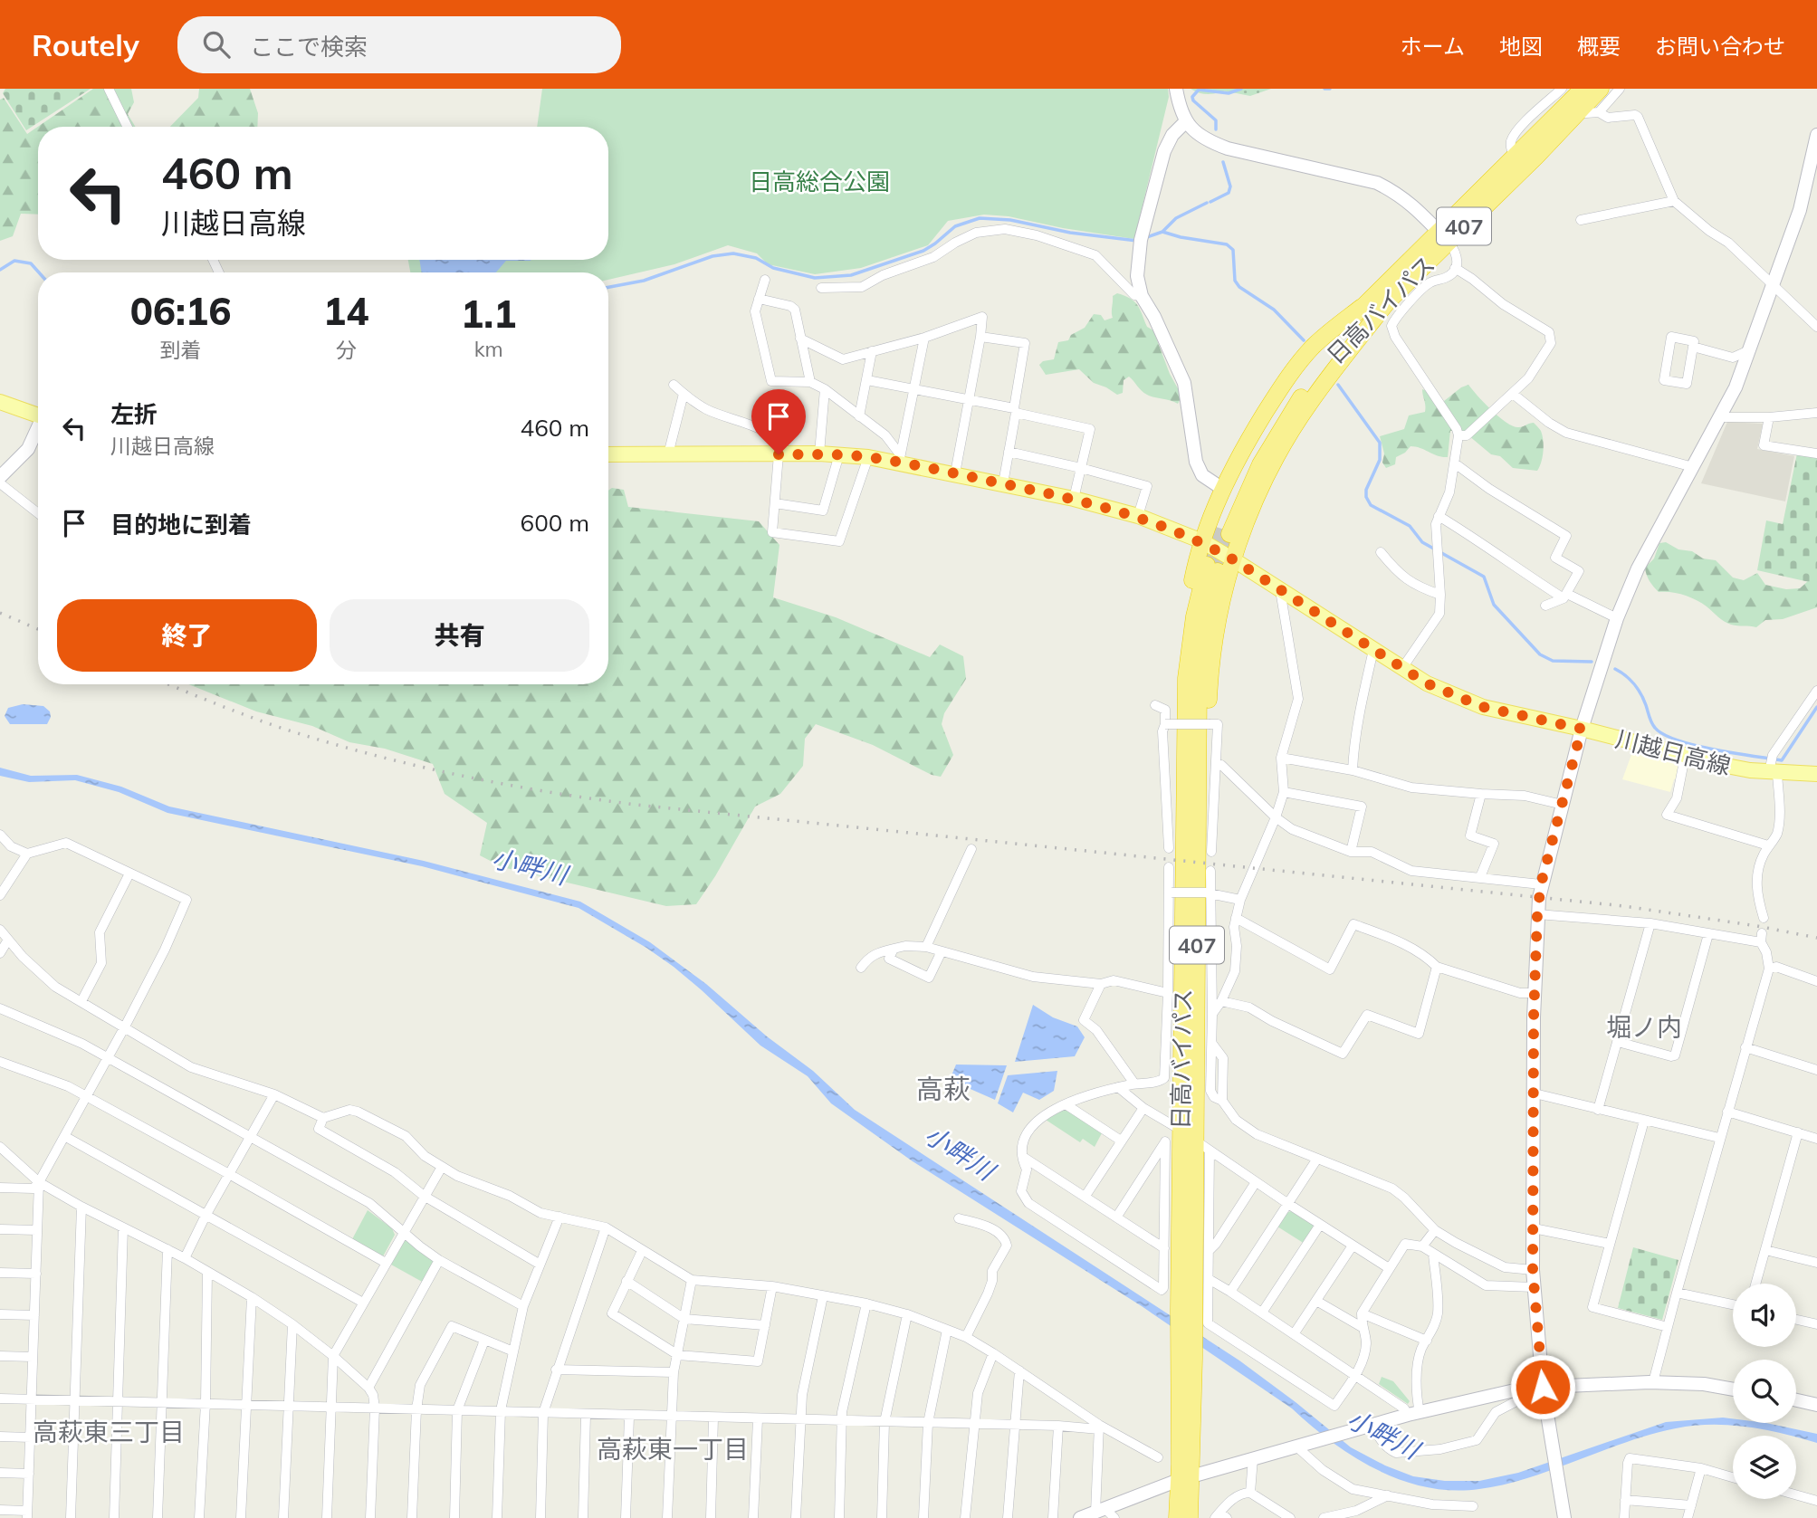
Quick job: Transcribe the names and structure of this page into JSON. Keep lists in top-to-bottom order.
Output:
{
  "streets": {
    "highway": ["407", "日高バイパス"],
    "main road": ["川越日高線"]
  },
  "crossings": [
    ["407", "日高バイパス"],
    ["407", "川越日高線"]
  ],
  "districts": [
    "堀ノ内",
    "高萩",
    "高萩東三丁目",
    "高萩東一丁目"
  ],
  "water": ["小畔川"],
  "parks": ["日高総合公園"],
  "page": {
    "header": "Routely",
    "search": "ここで検索",
    "nav": [
      "ホーム",
      "地図",
      "概要",
      "お問い合わせ"
    ],
    "turn": ["460 m", "川越日高線"],
    "eta": [
      "06:16",
      "到着",
      "14",
      "分",
      "1.1",
      "km"
    ],
    "list": [
      {
        "name": "左折",
        "note": "川越日高線",
        "value": "460 m"
      },
      {
        "name": "目的地に到着",
        "value": "600 m"
      }
    ],
    "buttons": ["終了", "共有"]
  }
}
